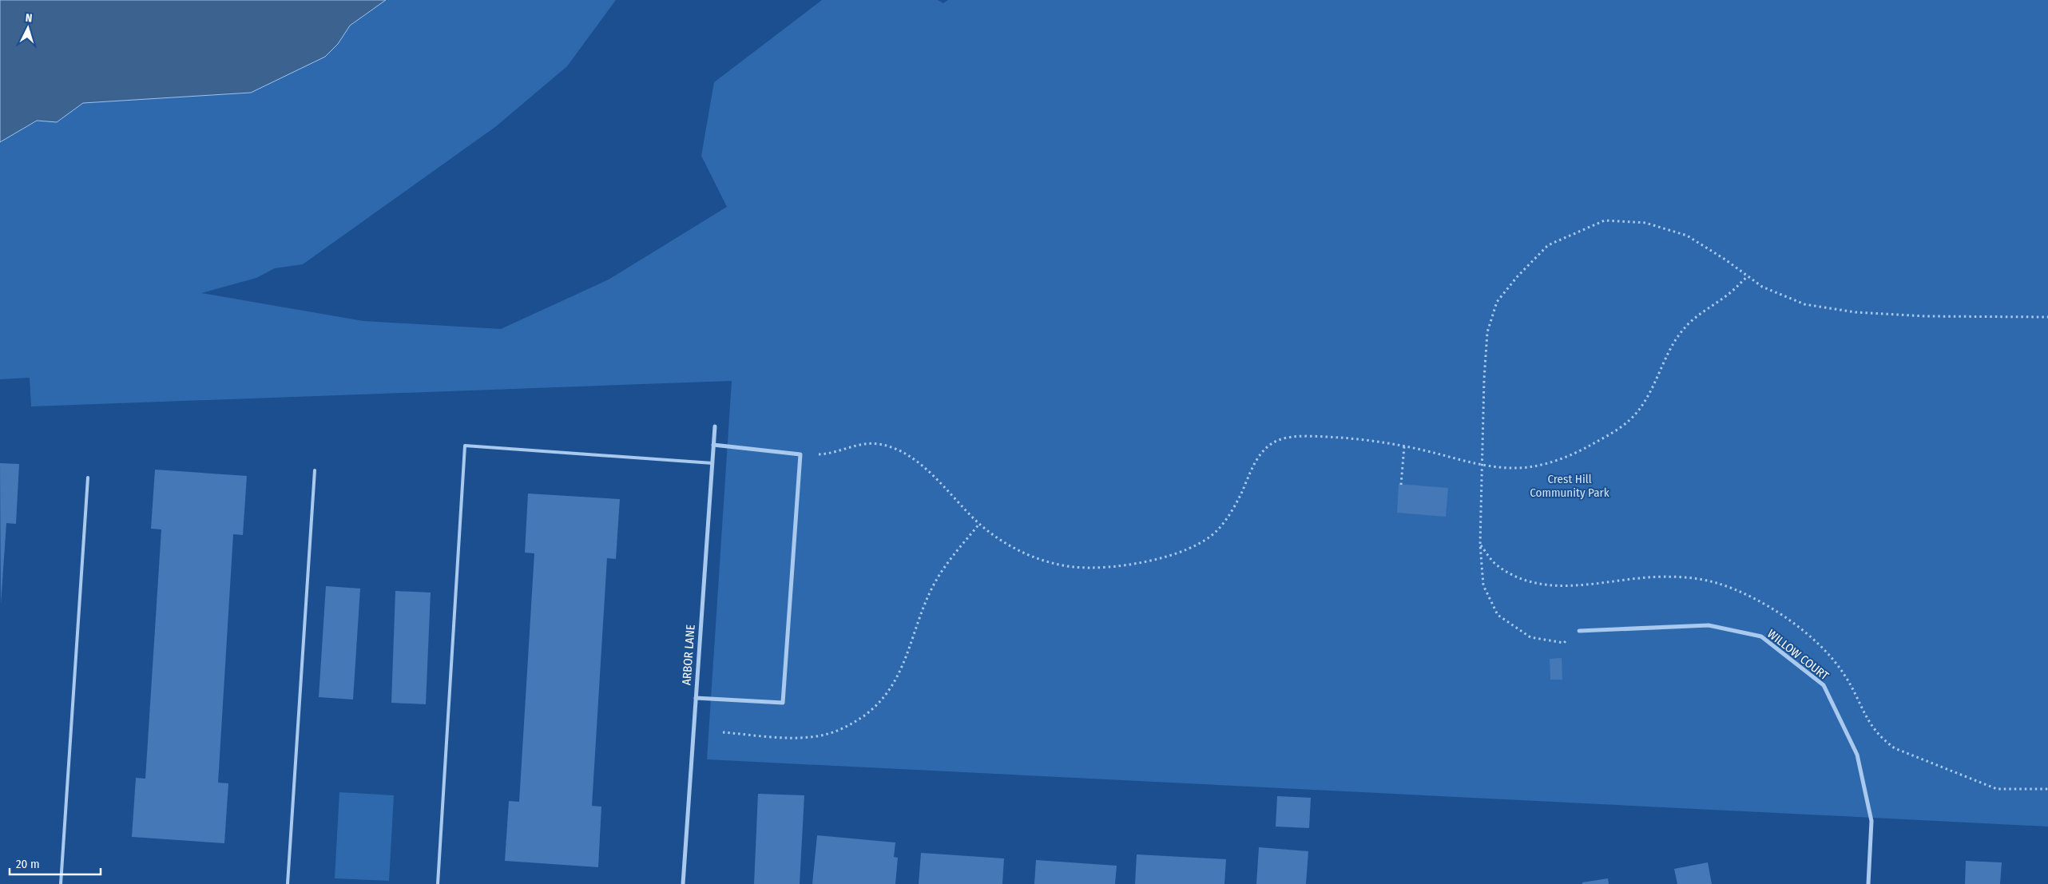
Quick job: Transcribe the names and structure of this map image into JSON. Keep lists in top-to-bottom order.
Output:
{
  "streets": {
    "street": ["ARBOR LANE", "WILLOW COURT"]
  },
  "parks": ["Crest Hill Community Park"],
  "scale_bar": "20 m",
  "north": "top"
}
